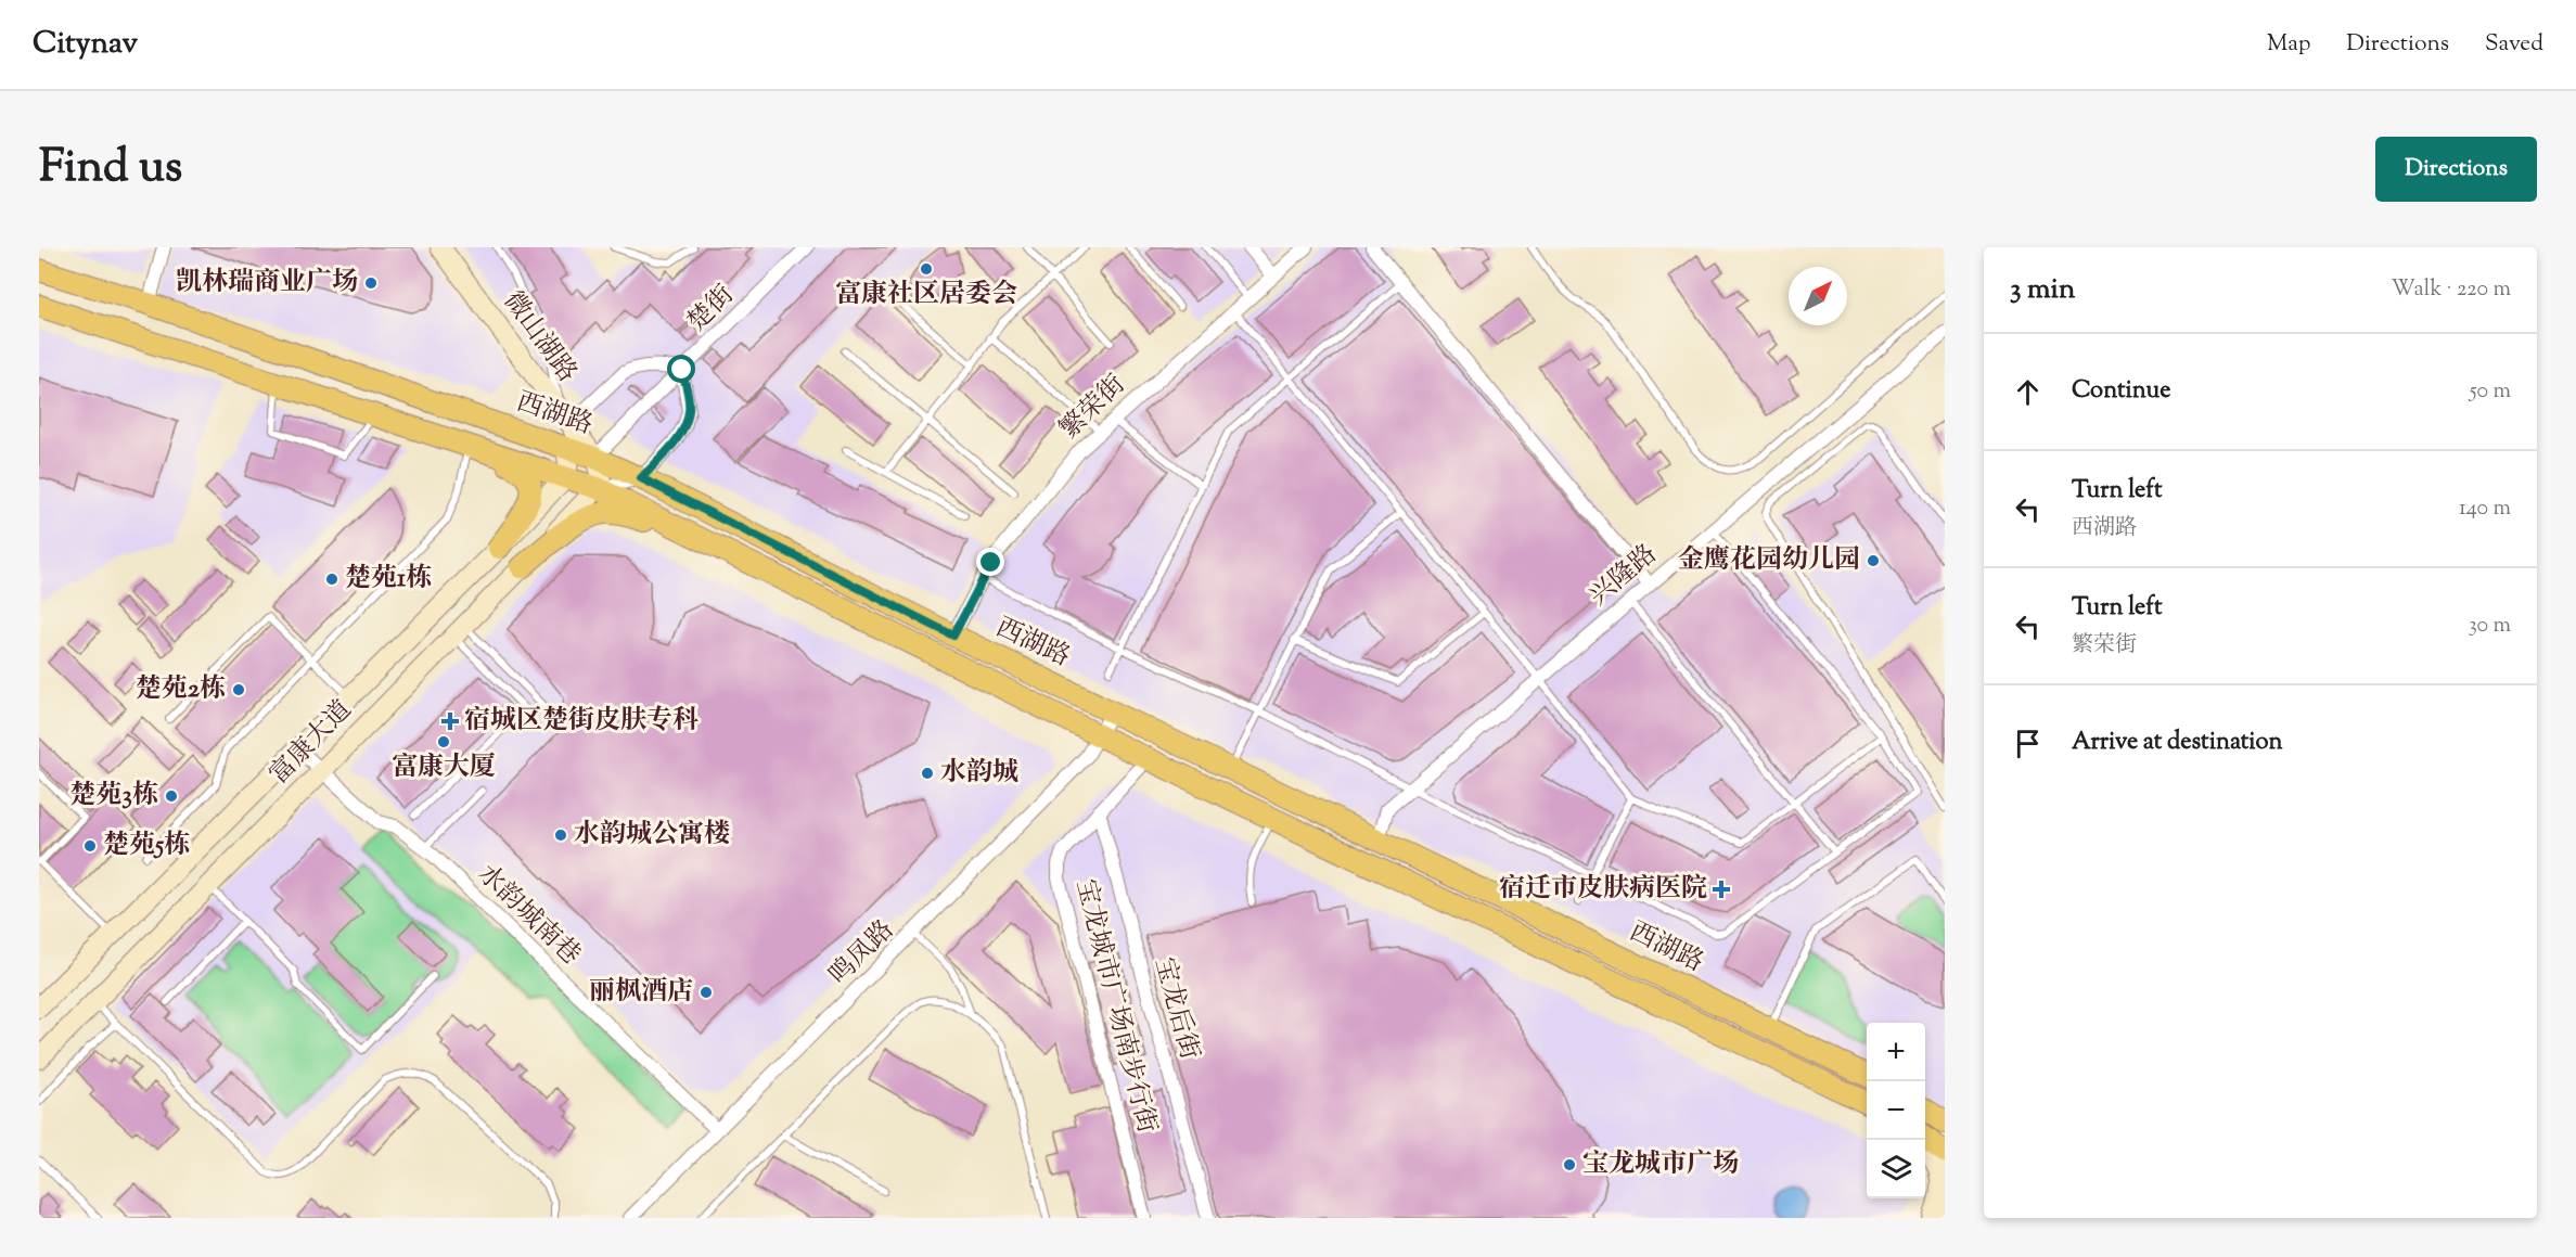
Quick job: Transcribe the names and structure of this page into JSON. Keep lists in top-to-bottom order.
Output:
{
  "streets": {
    "main road": ["西湖路"],
    "street": [
      "楚街",
      "微山湖路",
      "繁荣街",
      "兴隆路",
      "富康大道",
      "水韵城南巷",
      "鸣凤路",
      "宝龙城市广场南步行街",
      "宝龙后街"
    ]
  },
  "crossings": [
    ["楚街", "西湖路"],
    ["微山湖路", "西湖路"],
    ["繁荣街", "西湖路"],
    ["西湖路", "兴隆路"],
    ["西湖路", "富康大道"],
    ["西湖路", "鸣凤路"],
    ["西湖路", "宝龙城市广场南步行街"],
    ["富康大道", "水韵城南巷"],
    ["水韵城南巷", "鸣凤路"],
    ["宝龙城市广场南步行街", "宝龙后街"]
  ],
  "places": {
    "other": [
      "富康社区居委会",
      "凯林瑞商业广场",
      "金鹰花园幼儿园",
      "楚苑1栋",
      "楚苑2栋",
      "富康大厦",
      "水韵城",
      "楚苑3栋",
      "水韵城公寓楼",
      "楚苑5栋",
      "丽枫酒店",
      "宝龙城市广场"
    ],
    "health": ["宿城区楚街皮肤专科", "宿迁市皮肤病医院"]
  },
  "north": "top right",
  "page": {
    "header": "Citynav",
    "nav": ["Map", "Directions", "Saved"],
    "title": "Find us",
    "buttons": "Directions",
    "heading": ["3 min", "Walk · 220 m"],
    "list": [
      ["Continue", "50 m"],
      ["Turn left", "西湖路", "140 m"],
      ["Turn left", "繁荣街", "30 m"],
      "Arrive at destination"
    ],
    "map_buttons": ["+", "−"]
  }
}
